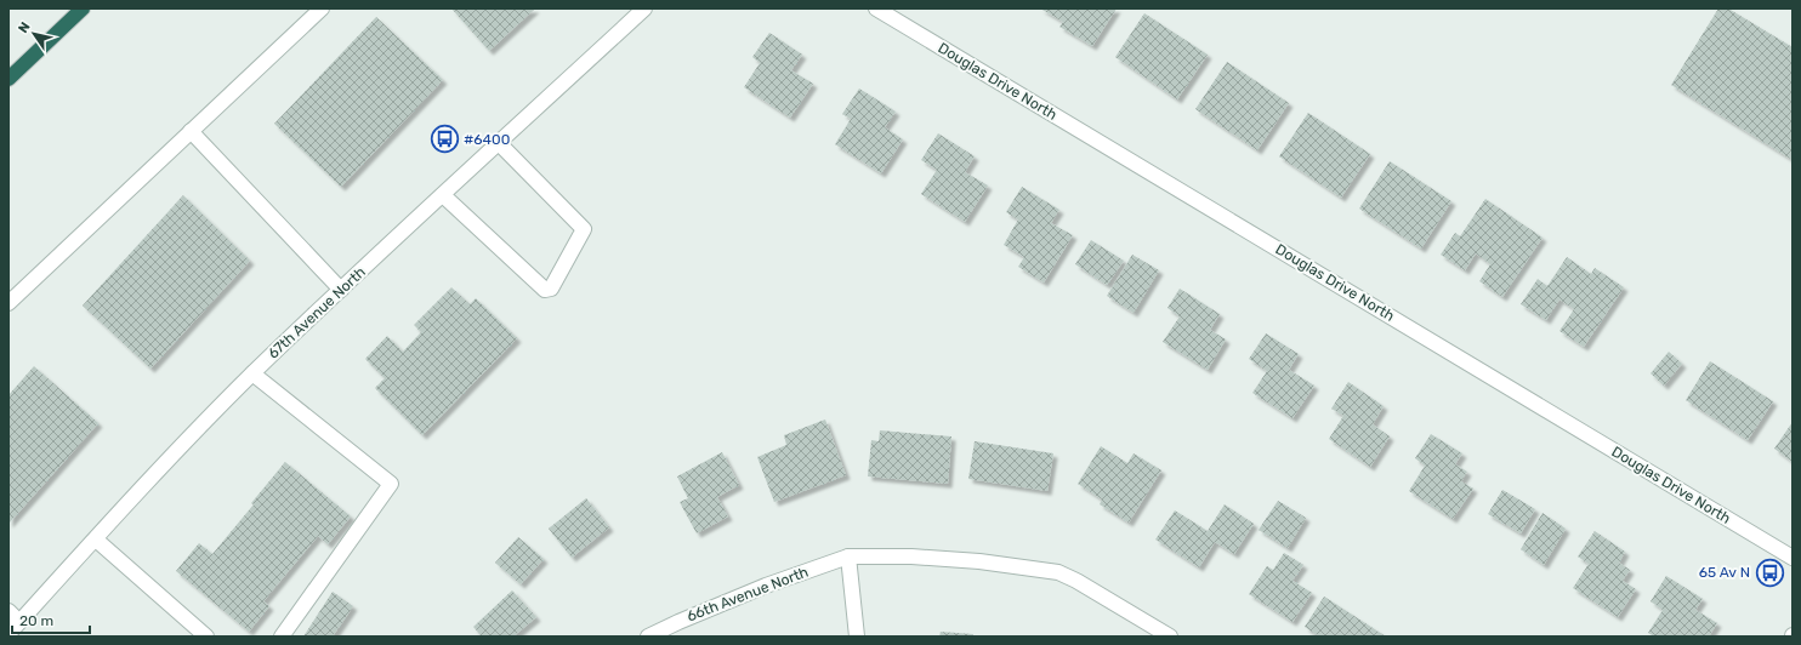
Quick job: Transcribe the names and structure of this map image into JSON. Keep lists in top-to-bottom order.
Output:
{
  "streets": {
    "street": ["Douglas Drive North", "67th Avenue North", "66th Avenue North"]
  },
  "places": {
    "bus stop": ["#6400", "65 Av N"]
  },
  "scale_bar": "20 m",
  "north": "top left"
}
